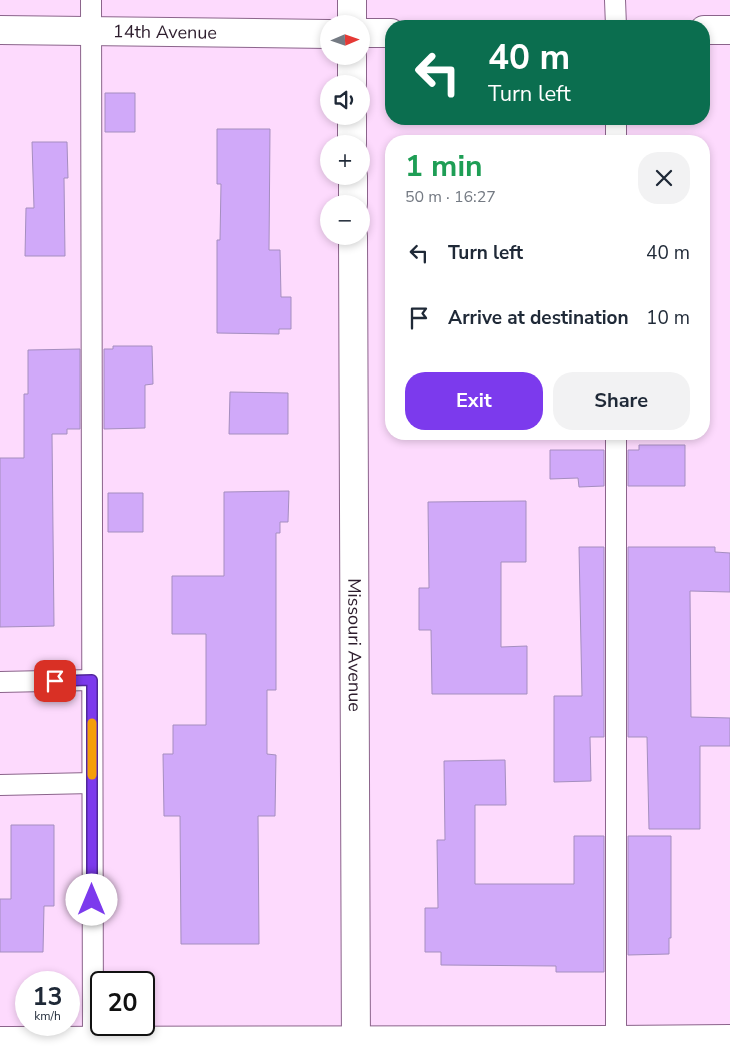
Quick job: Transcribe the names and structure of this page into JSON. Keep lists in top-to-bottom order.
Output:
{
  "streets": {
    "street": ["14th Avenue", "Missouri Avenue"]
  },
  "north": "right",
  "page": {
    "map_buttons": ["+", "−"],
    "turn": ["40 m", "Turn left"],
    "heading": ["1 min", "50 m · 16:27"],
    "list": [
      {
        "name": "Turn left",
        "value": "40 m"
      },
      {
        "name": "Arrive at destination",
        "value": "10 m"
      }
    ],
    "buttons": ["Exit", "Share"],
    "speed": "13 km/h",
    "limit": "20"
  }
}
